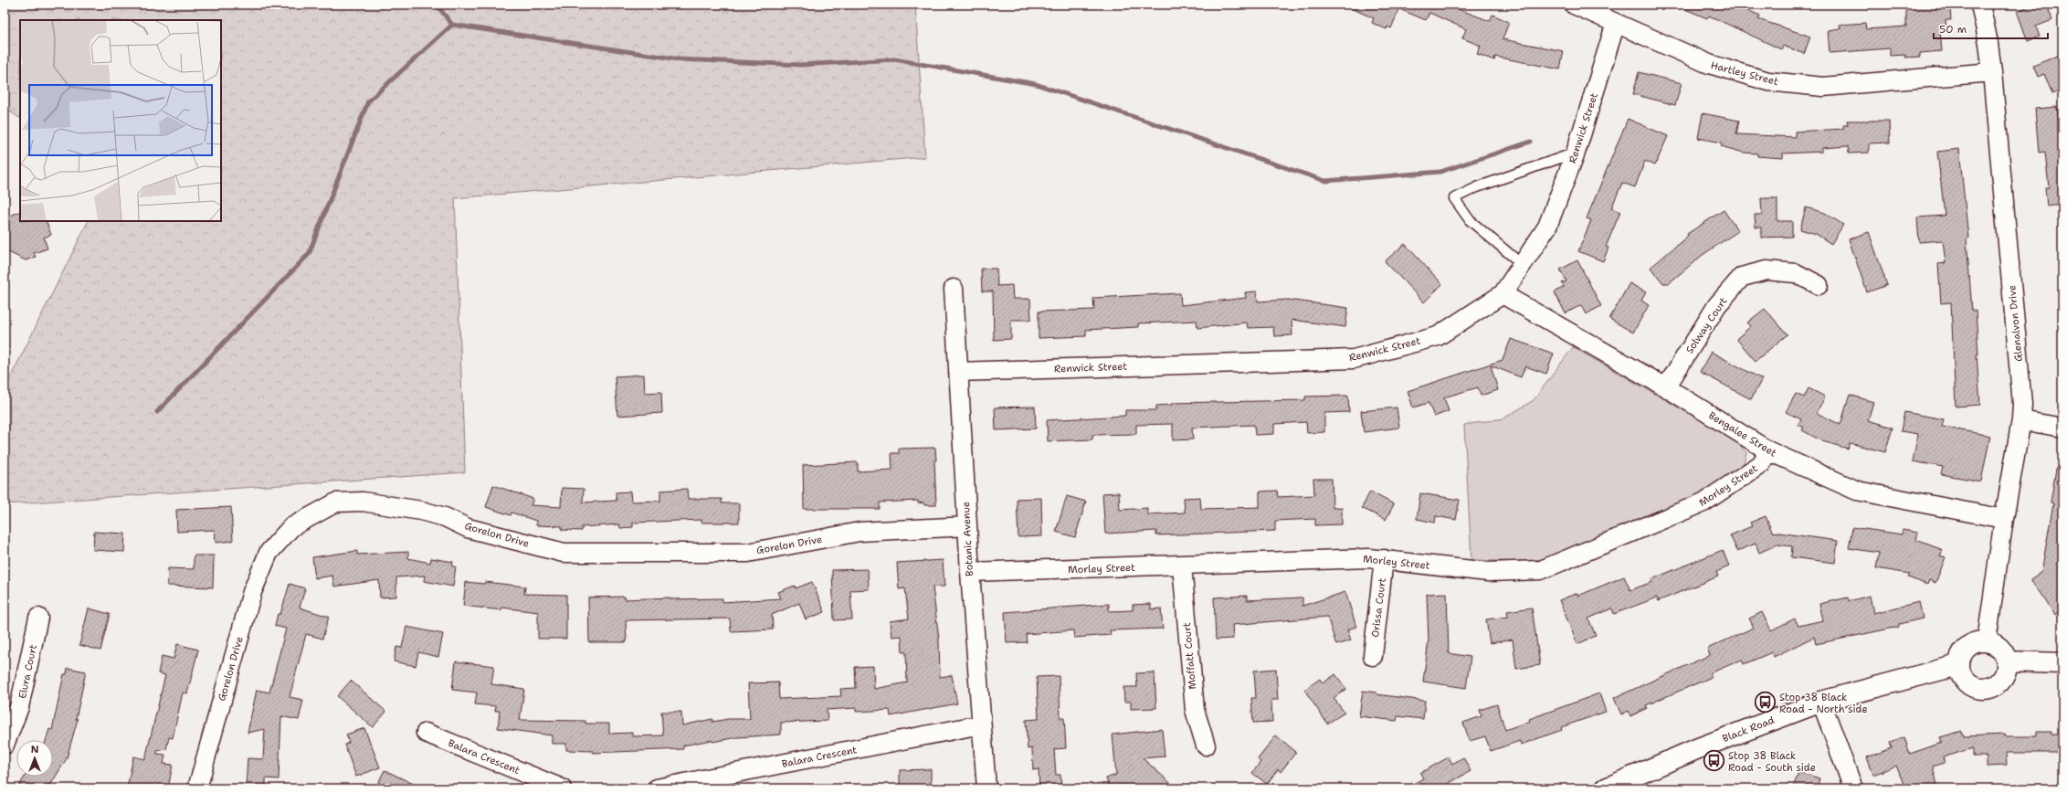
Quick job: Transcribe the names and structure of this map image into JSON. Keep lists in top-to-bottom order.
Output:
{
  "streets": {
    "main road": ["Black Road"],
    "street": [
      "Hartley Street",
      "Renwick Street",
      "Glenalvon Drive",
      "Solway Court",
      "Bengalee Street",
      "Morley Street",
      "Gorelon Drive",
      "Botanic Avenue",
      "Orissa Court",
      "Moffatt Court",
      "Elura Court",
      "Balara Crescent"
    ]
  },
  "crossings": [
    ["Hartley Street", "Renwick Street"],
    ["Hartley Street", "Glenalvon Drive"],
    ["Renwick Street", "Bengalee Street"],
    ["Renwick Street", "Botanic Avenue"],
    ["Glenalvon Drive", "Bengalee Street"],
    ["Glenalvon Drive", "Black Road"],
    ["Solway Court", "Bengalee Street"],
    ["Bengalee Street", "Morley Street"],
    ["Morley Street", "Botanic Avenue"],
    ["Morley Street", "Orissa Court"],
    ["Morley Street", "Moffatt Court"],
    ["Gorelon Drive", "Botanic Avenue"],
    ["Botanic Avenue", "Balara Crescent"]
  ],
  "places": {
    "bus stop": ["Stop 38 Black Road - North side", "Stop 38 Black Road - South side"]
  },
  "scale_bar": "50 m",
  "north": "top"
}
